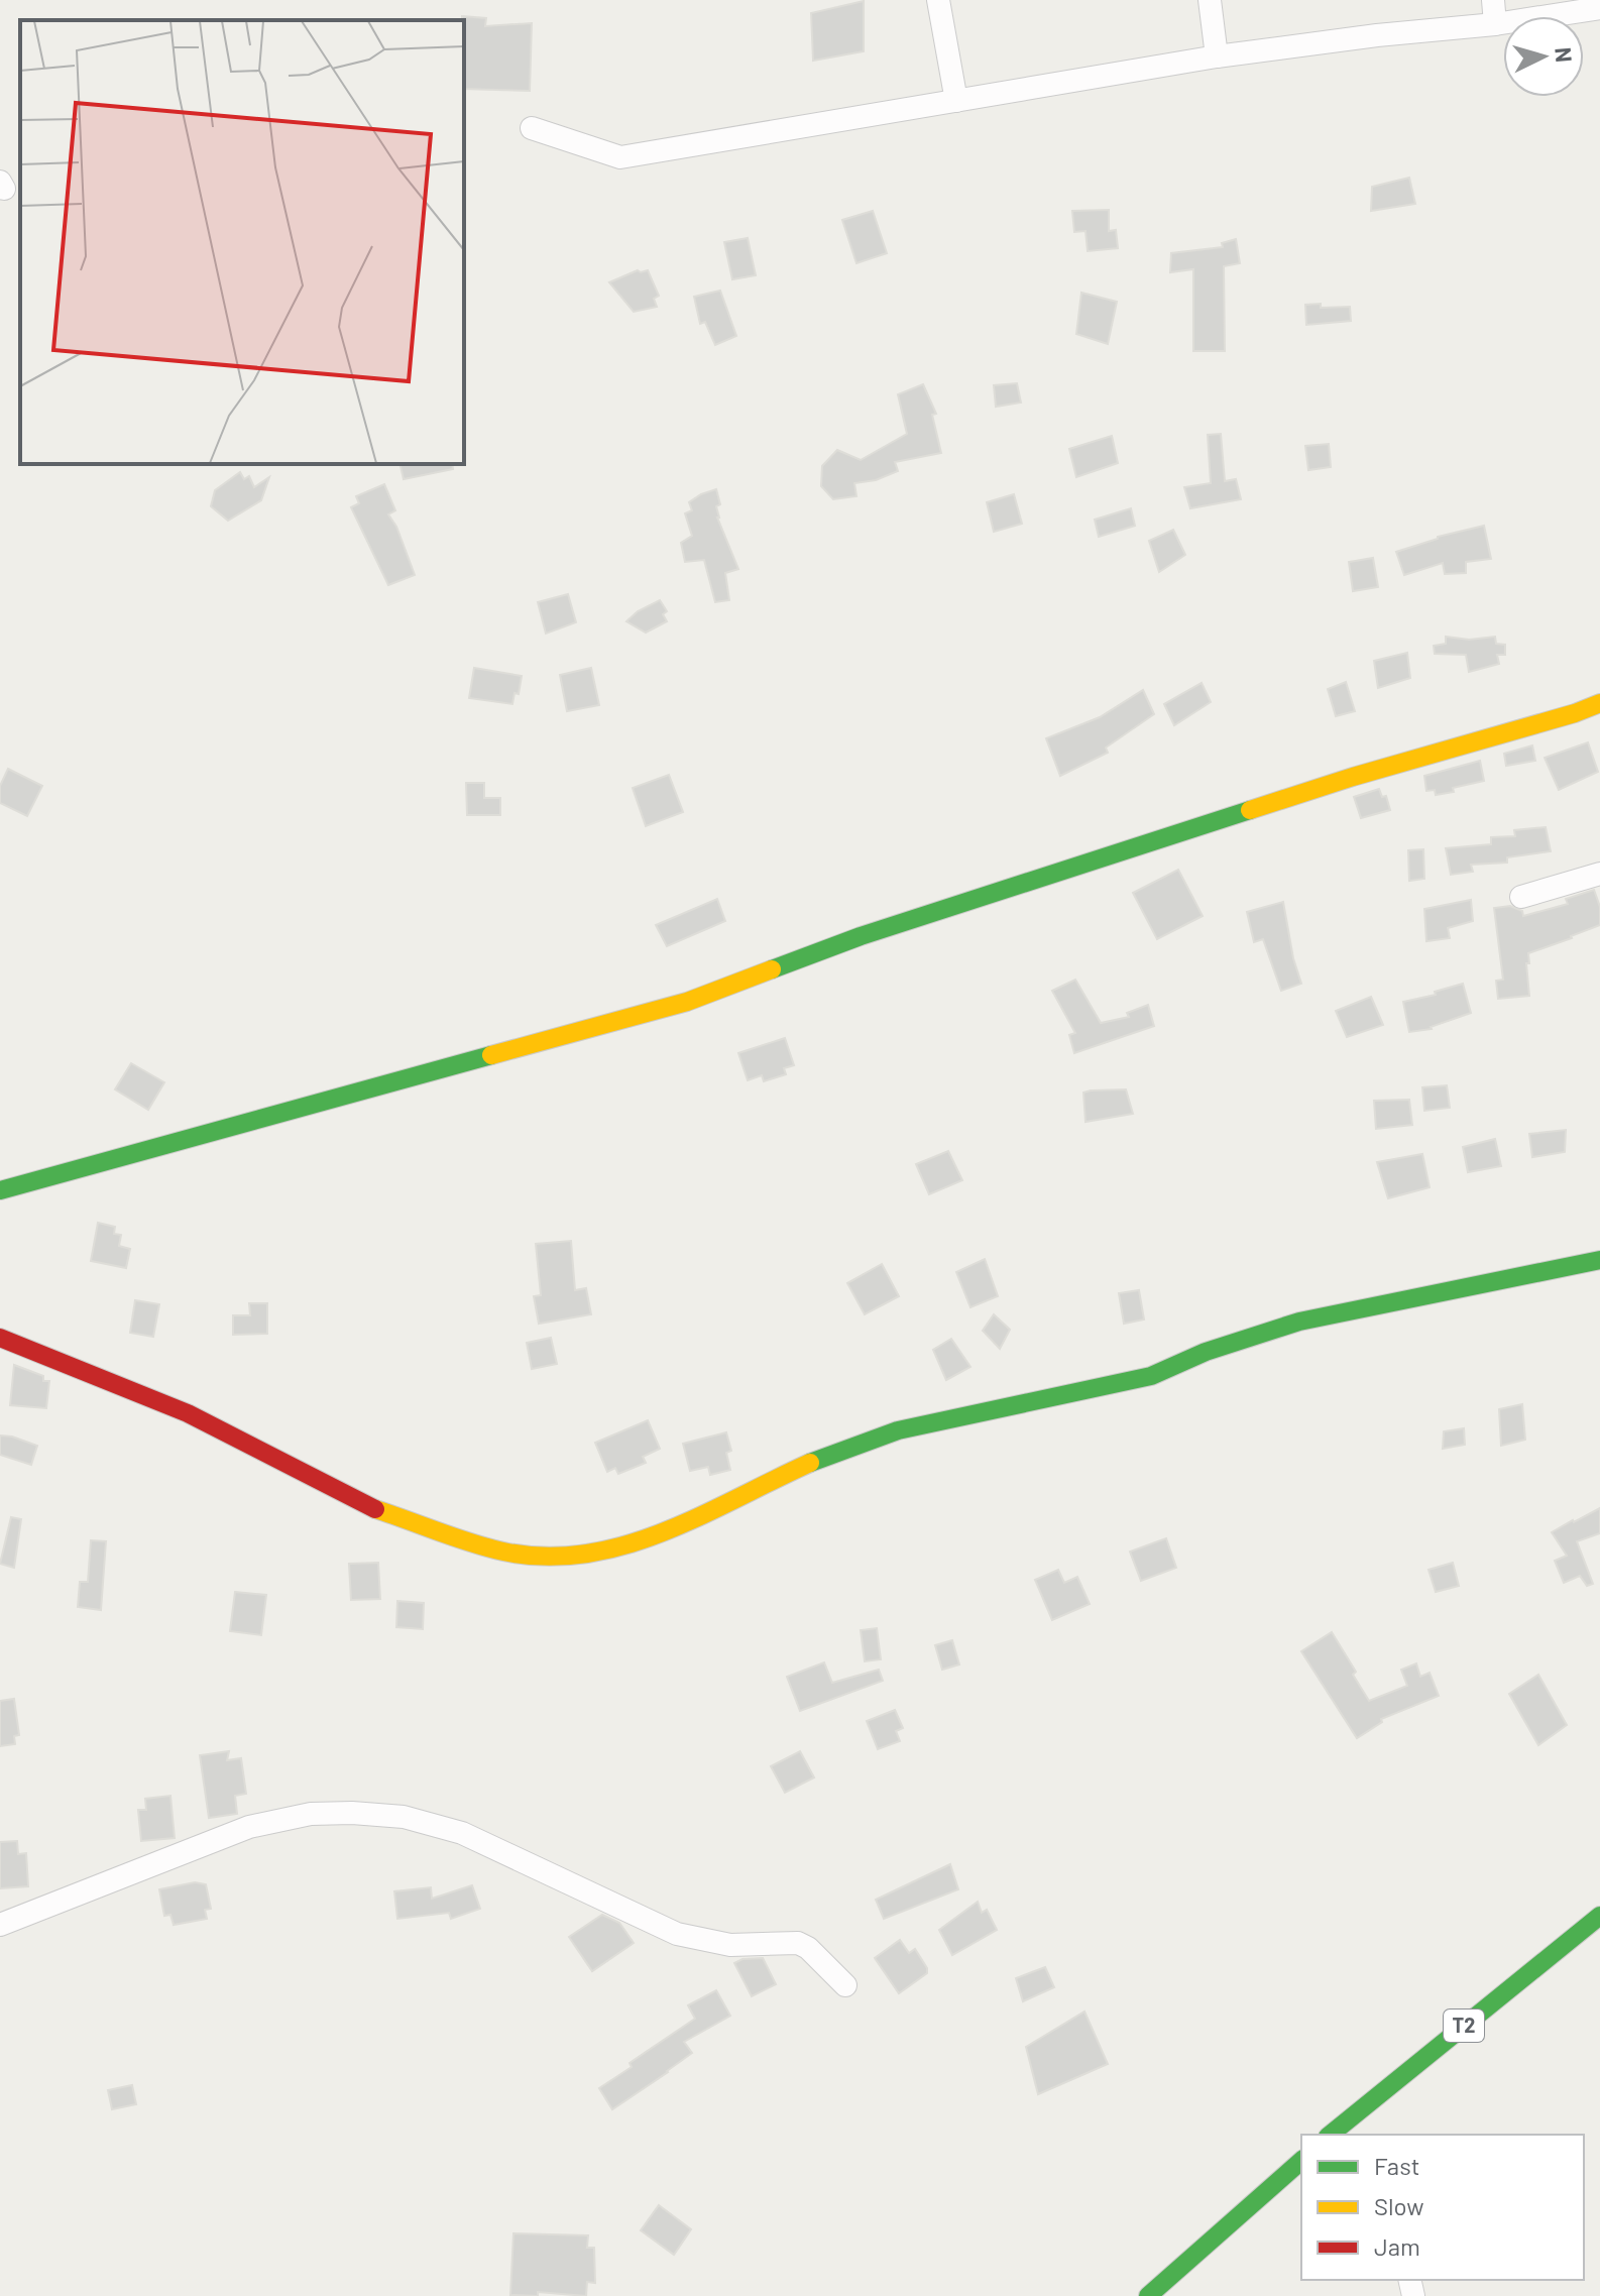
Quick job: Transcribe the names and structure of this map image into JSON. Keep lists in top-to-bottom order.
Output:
{
  "streets": {
    "main road": ["T2"]
  },
  "legend": ["Fast", "Slow", "Jam"],
  "north": "right"
}
